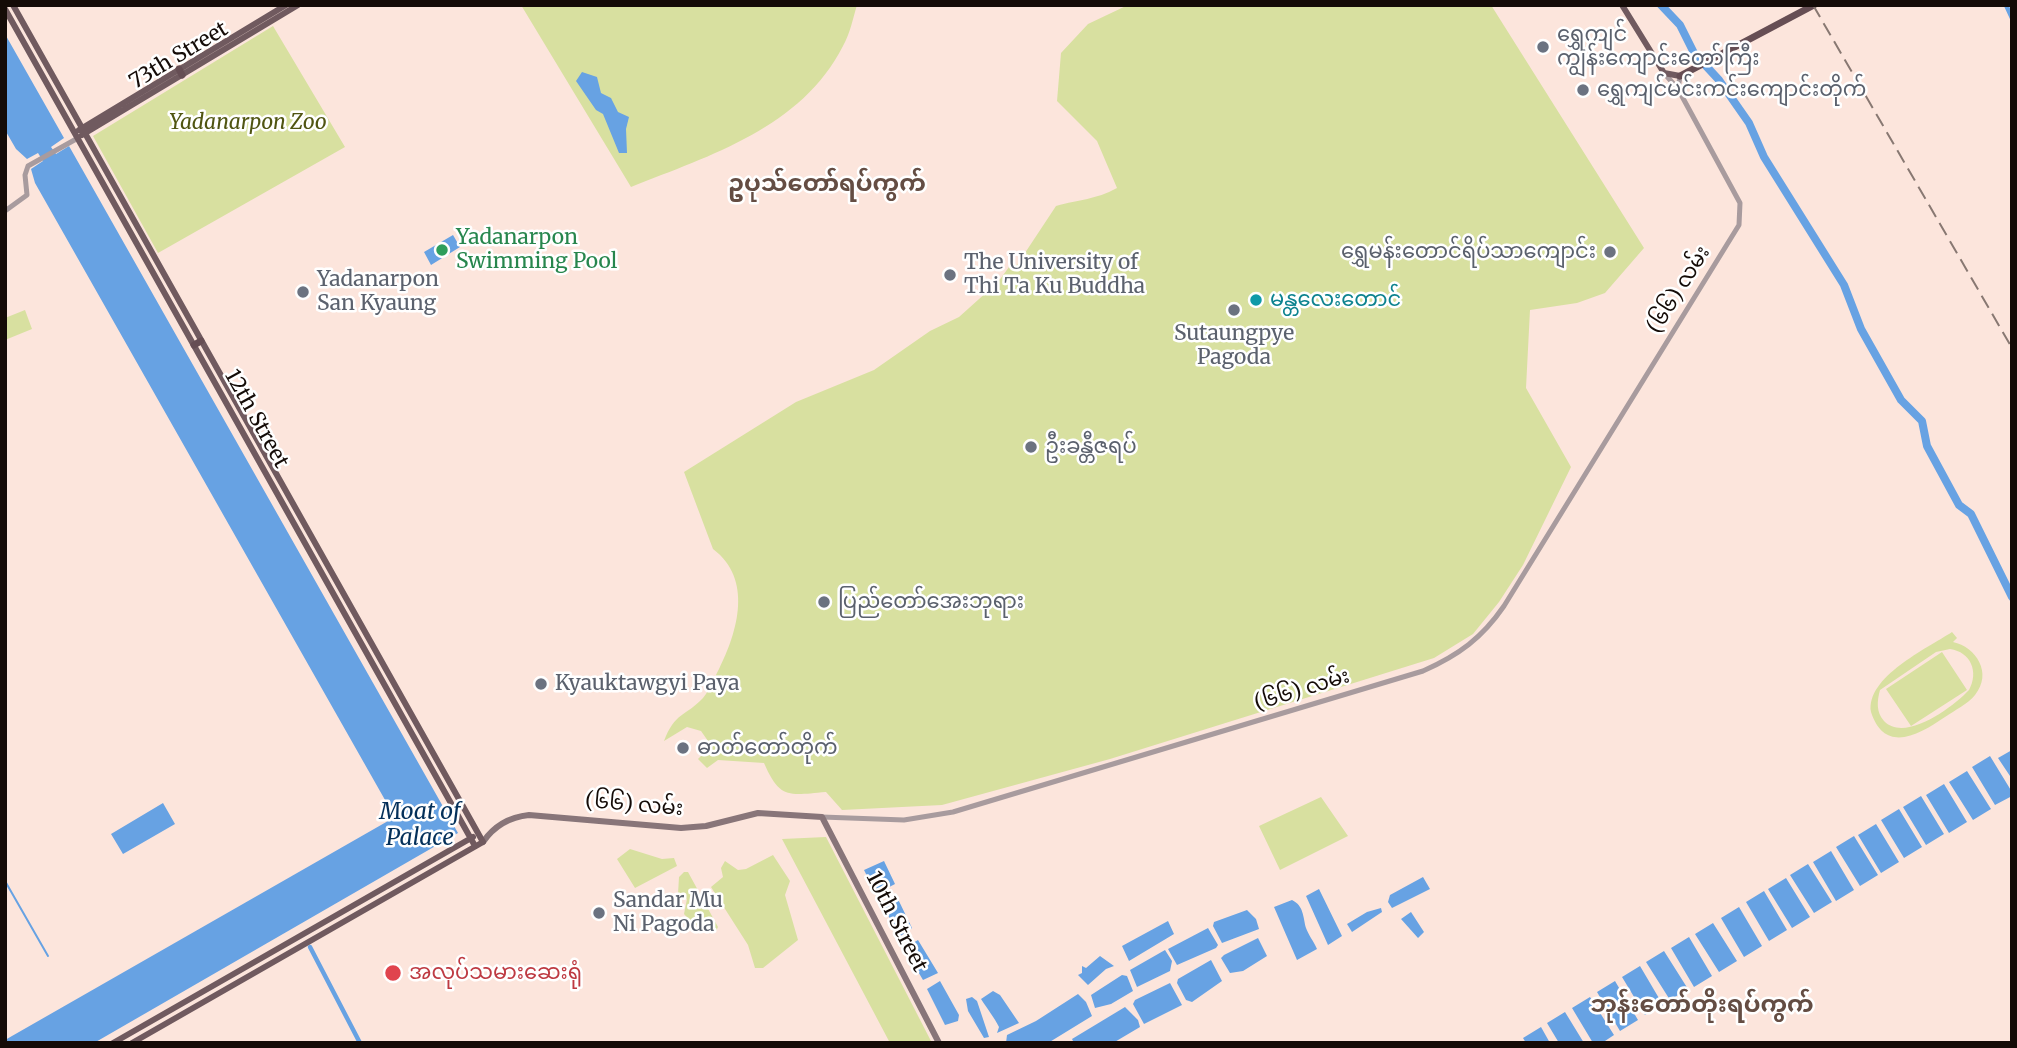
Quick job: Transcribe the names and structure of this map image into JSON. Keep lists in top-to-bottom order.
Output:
{
  "streets": {
    "main road": [
      "73th Street",
      "(၆၆) လမ်း",
      "12th Street",
      "10th Street"
    ]
  },
  "crossings": [
    ["73th Street", "12th Street"],
    ["(၆၆) လမ်း", "12th Street"],
    ["(၆၆) လမ်း", "10th Street"]
  ],
  "districts": ["ဥပုသ်တော်ရပ်ကွက်", "ဘုန်းတော်တိုးရပ်ကွက်"],
  "water": ["Moat of Palace"],
  "parks": ["Yadanarpon Zoo"],
  "places": [
    "ရွှေကျင် ကျွန်းကျောင်းတော်ကြီး",
    "ရွှေကျင်မင်းကင်းကျောင်းတိုက်",
    "Yadanarpon Swimming Pool",
    "ရွှေမန်းတောင်ရိပ်သာကျောင်း",
    "The University of Thi Ta Ku Buddha",
    "Yadanarpon San Kyaung",
    "မန္တလေးတောင်",
    "Sutaungpye Pagoda",
    "ဦးခန္တီဇရပ်",
    "ပြည်တော်အေးဘုရား",
    "Kyauktawgyi Paya",
    "ဓာတ်တော်တိုက်",
    "Sandar Mu Ni Pagoda",
    "အလုပ်သမားဆေးရုံ"
  ]
}
